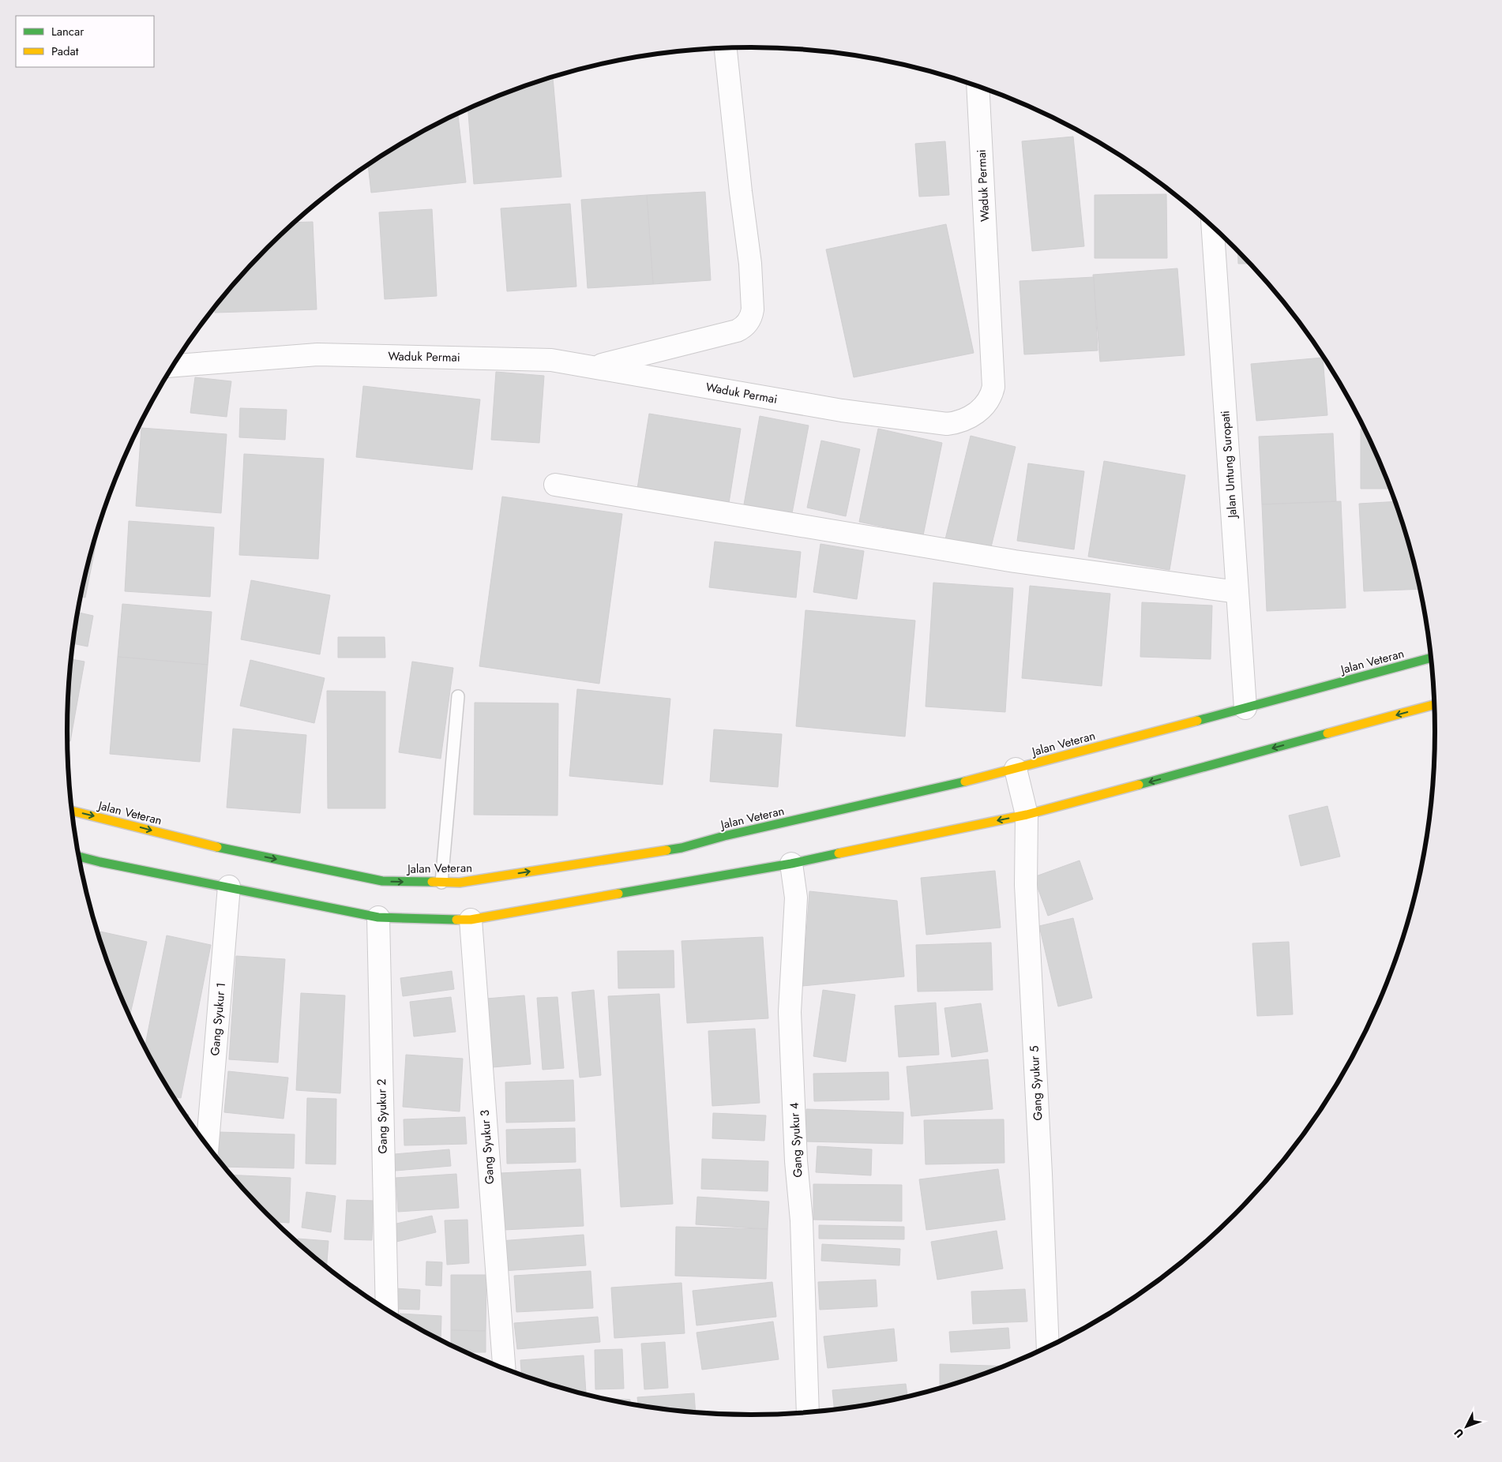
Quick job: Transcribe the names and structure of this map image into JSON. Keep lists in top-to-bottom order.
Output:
{
  "streets": {
    "highway": ["Jalan Veteran"],
    "street": [
      "Waduk Permai",
      "Jalan Untung Suropati",
      "Gang Syukur 1",
      "Gang Syukur 5",
      "Gang Syukur 2",
      "Gang Syukur 4",
      "Gang Syukur 3"
    ]
  },
  "crossings": [
    ["Jalan Untung Suropati", "Jalan Veteran"],
    ["Jalan Veteran", "Gang Syukur 5"]
  ],
  "legend": ["Lancar", "Padat"],
  "north": "bottom left"
}
